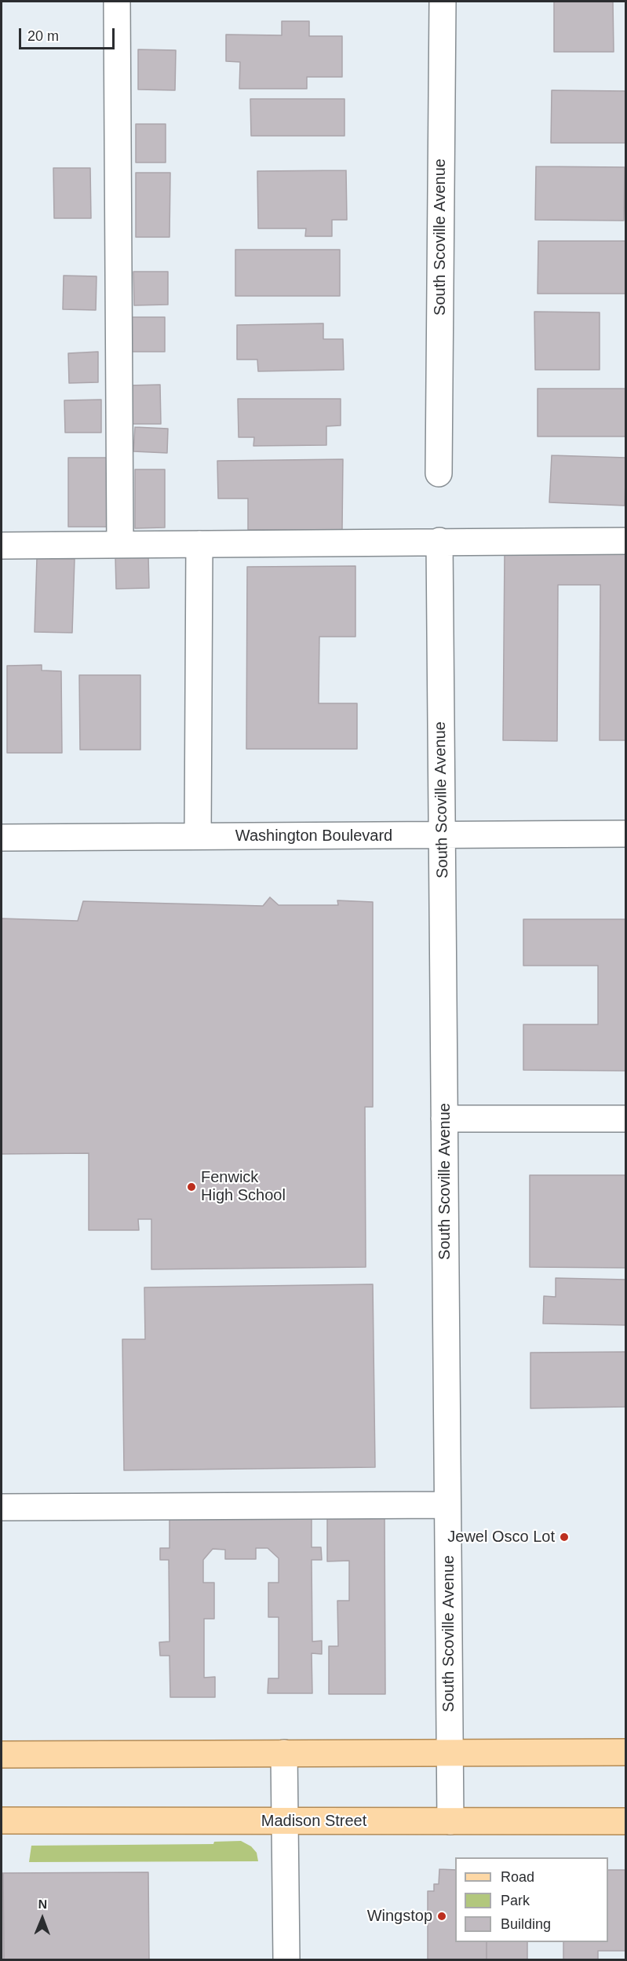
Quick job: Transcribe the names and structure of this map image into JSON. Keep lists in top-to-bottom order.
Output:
{
  "streets": {
    "main road": ["Madison Street"],
    "street": ["South Scoville Avenue", "Washington Boulevard"]
  },
  "crossings": [
    ["South Scoville Avenue", "Washington Boulevard"],
    ["South Scoville Avenue", "Madison Street"]
  ],
  "places": ["Fenwick High School", "Jewel Osco Lot", "Wingstop"],
  "legend": ["Road", "Park", "Building"],
  "scale_bar": "20 m",
  "north": "top"
}
